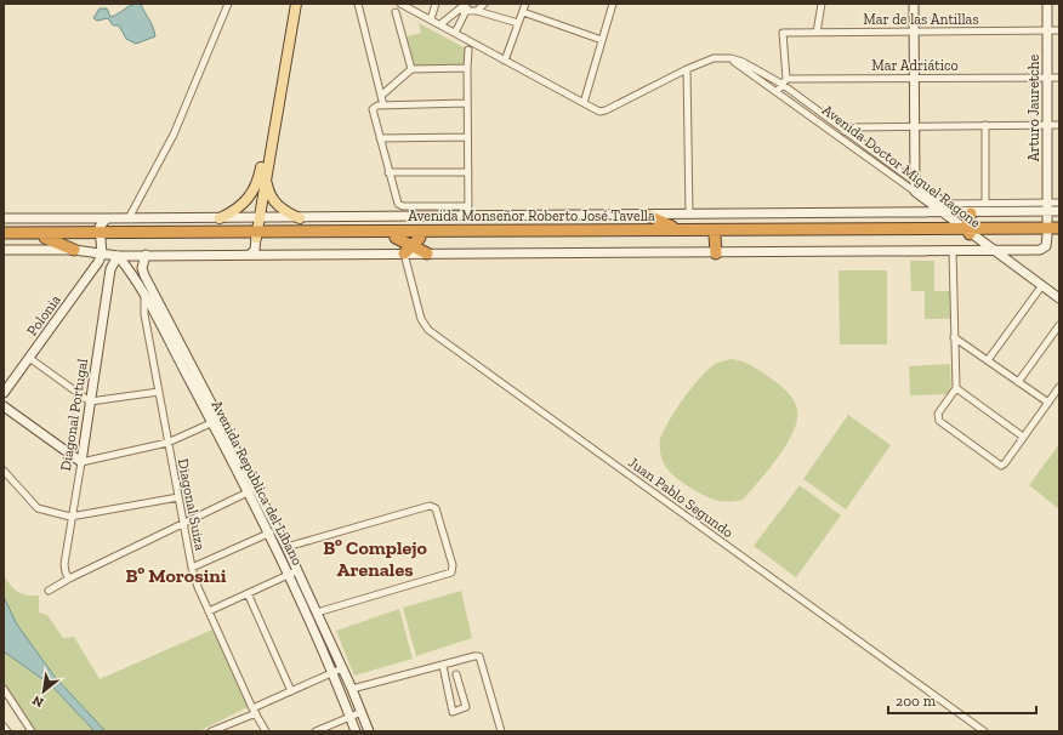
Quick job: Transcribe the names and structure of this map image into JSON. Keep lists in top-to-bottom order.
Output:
{
  "streets": {
    "highway": ["Avenida Monseñor Roberto José Tavella"],
    "main road": [
      "Arturo Jauretche",
      "Avenida Doctor Miguel Ragone",
      "Polonia",
      "Diagonal Portugal",
      "Avenida República del Líbano"
    ],
    "street": [
      "Mar de las Antillas",
      "Mar Adriático",
      "Juan Pablo Segundo",
      "Diagonal Suiza"
    ]
  },
  "crossings": [
    ["Mar de las Antillas", "Mar Adriático"],
    ["Mar de las Antillas", "Arturo Jauretche"],
    ["Mar de las Antillas", "Avenida Doctor Miguel Ragone"],
    ["Mar Adriático", "Arturo Jauretche"],
    ["Mar Adriático", "Avenida Doctor Miguel Ragone"],
    ["Arturo Jauretche", "Avenida Monseñor Roberto José Tavella"],
    ["Avenida Doctor Miguel Ragone", "Avenida Monseñor Roberto José Tavella"],
    ["Diagonal Portugal", "Avenida República del Líbano"],
    ["Avenida República del Líbano", "Diagonal Suiza"]
  ],
  "districts": ["Bº Complejo Arenales", "Bº Morosini"],
  "scale_bar": "200 m",
  "north": "bottom left"
}
